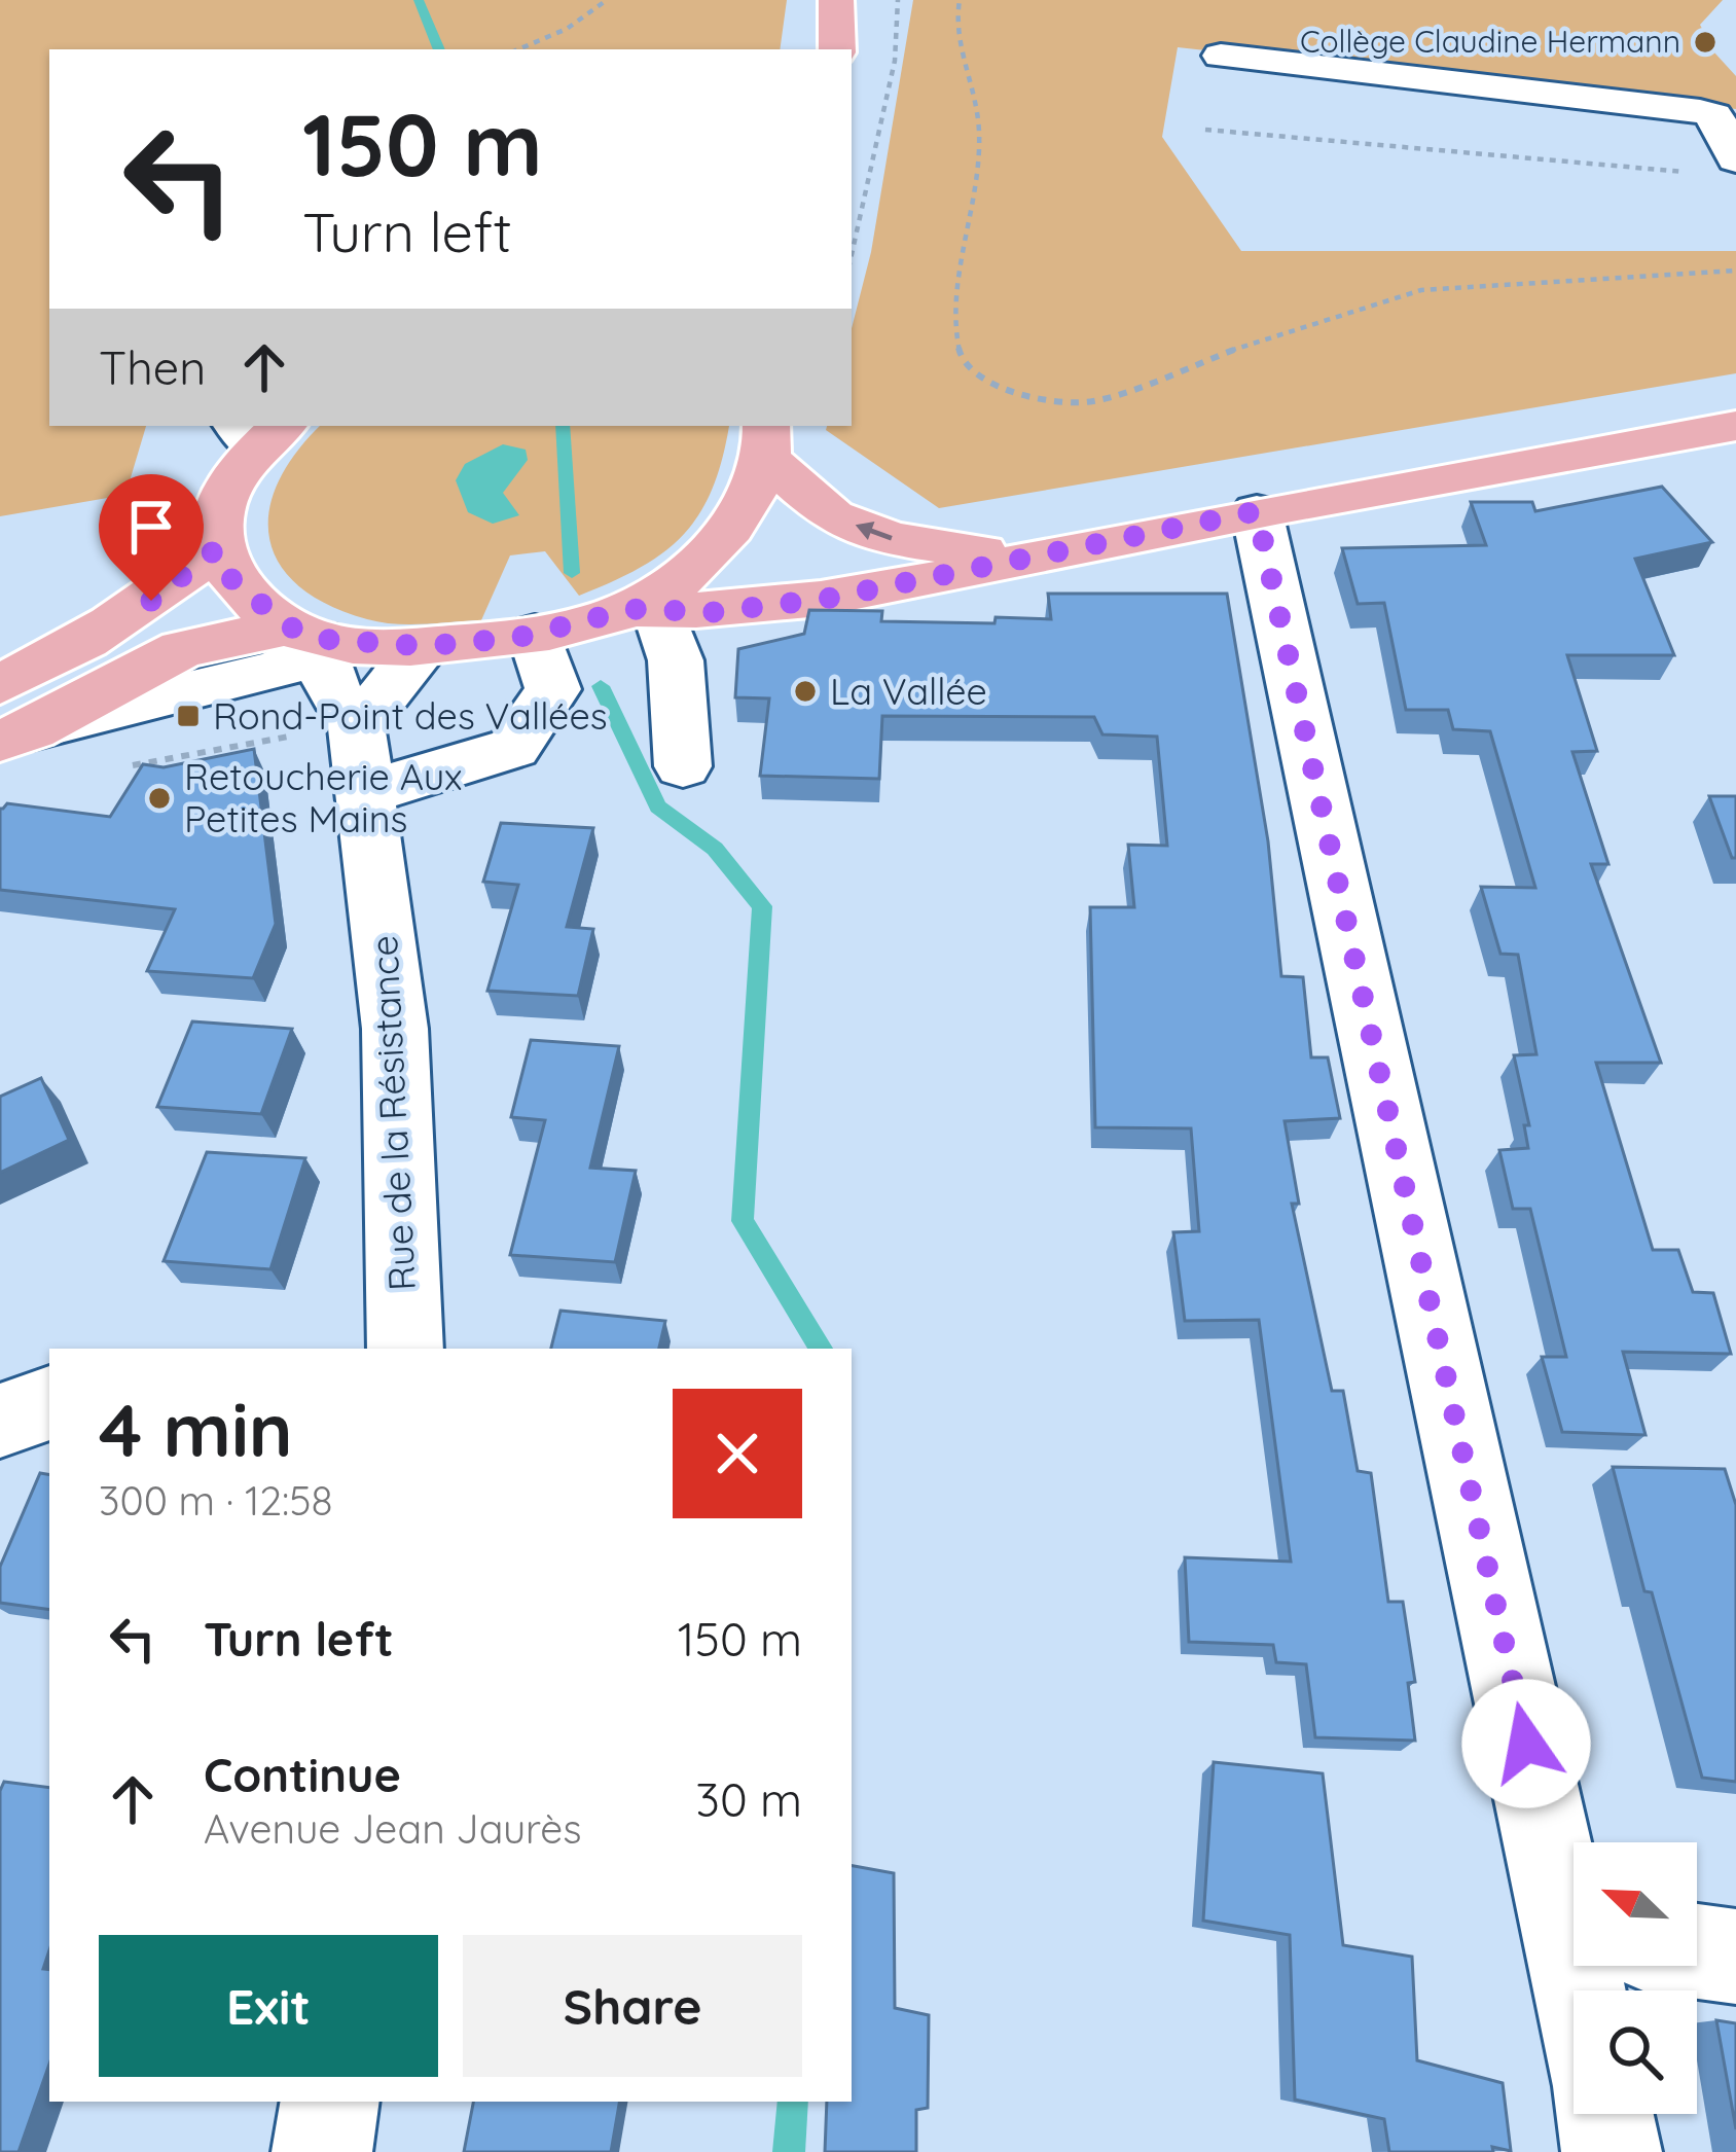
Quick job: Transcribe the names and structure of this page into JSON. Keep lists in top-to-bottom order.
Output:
{
  "streets": {
    "street": ["Rue de la Résistance"]
  },
  "places": {
    "other": ["Collège Claudine Hermann", "La Vallée", "Retoucherie Aux Petites Mains"],
    "transit": ["Rond-Point des Vallées"]
  },
  "north": "top left",
  "page": {
    "turn": ["150 m", "Turn left"],
    "then": "Then",
    "heading": ["4 min", "300 m · 12:58"],
    "list": [
      {
        "name": "Turn left",
        "value": "150 m"
      },
      {
        "name": "Continue",
        "note": "Avenue Jean Jaurès",
        "value": "30 m"
      }
    ],
    "buttons": ["Exit", "Share"]
  }
}
